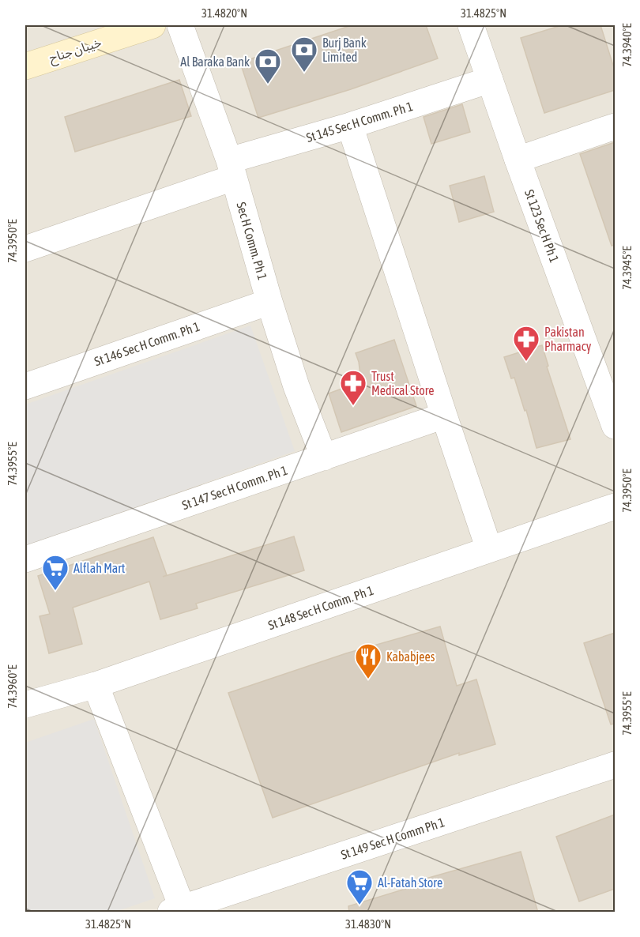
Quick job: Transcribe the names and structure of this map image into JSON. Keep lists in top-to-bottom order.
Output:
{
  "streets": {
    "main road": ["خیبان جناح"],
    "street": [
      "St 145 Sec H Comm. Ph 1",
      "St 123 Sec H Ph 1",
      "Sec H Comm. Ph 1",
      "St 146 Sec H Comm. Ph 1",
      "St 147 Sec H Comm. Ph 1",
      "St 148 Sec H Comm. Ph 1",
      "St 149 Sec H Comm Ph 1"
    ]
  },
  "crossings": [
    ["St 145 Sec H Comm. Ph 1", "St 123 Sec H Ph 1"],
    ["St 145 Sec H Comm. Ph 1", "Sec H Comm. Ph 1"],
    ["Sec H Comm. Ph 1", "St 146 Sec H Comm. Ph 1"],
    ["Sec H Comm. Ph 1", "St 147 Sec H Comm. Ph 1"]
  ],
  "places": {
    "bank": ["Burj Bank Limited", "Al Baraka Bank"],
    "pharmacy": ["Pakistan Pharmacy", "Trust Medical Store"],
    "supermarket": ["Alflah Mart", "Al-Fatah Store"],
    "restaurant": ["Kababjees"]
  },
  "coordinates": [
    "31.4820°N",
    "31.4825°N",
    "74.3940°E",
    "74.3950°E",
    "74.3945°E",
    "74.3955°E",
    "74.3960°E",
    "31.4830°N"
  ]
}
